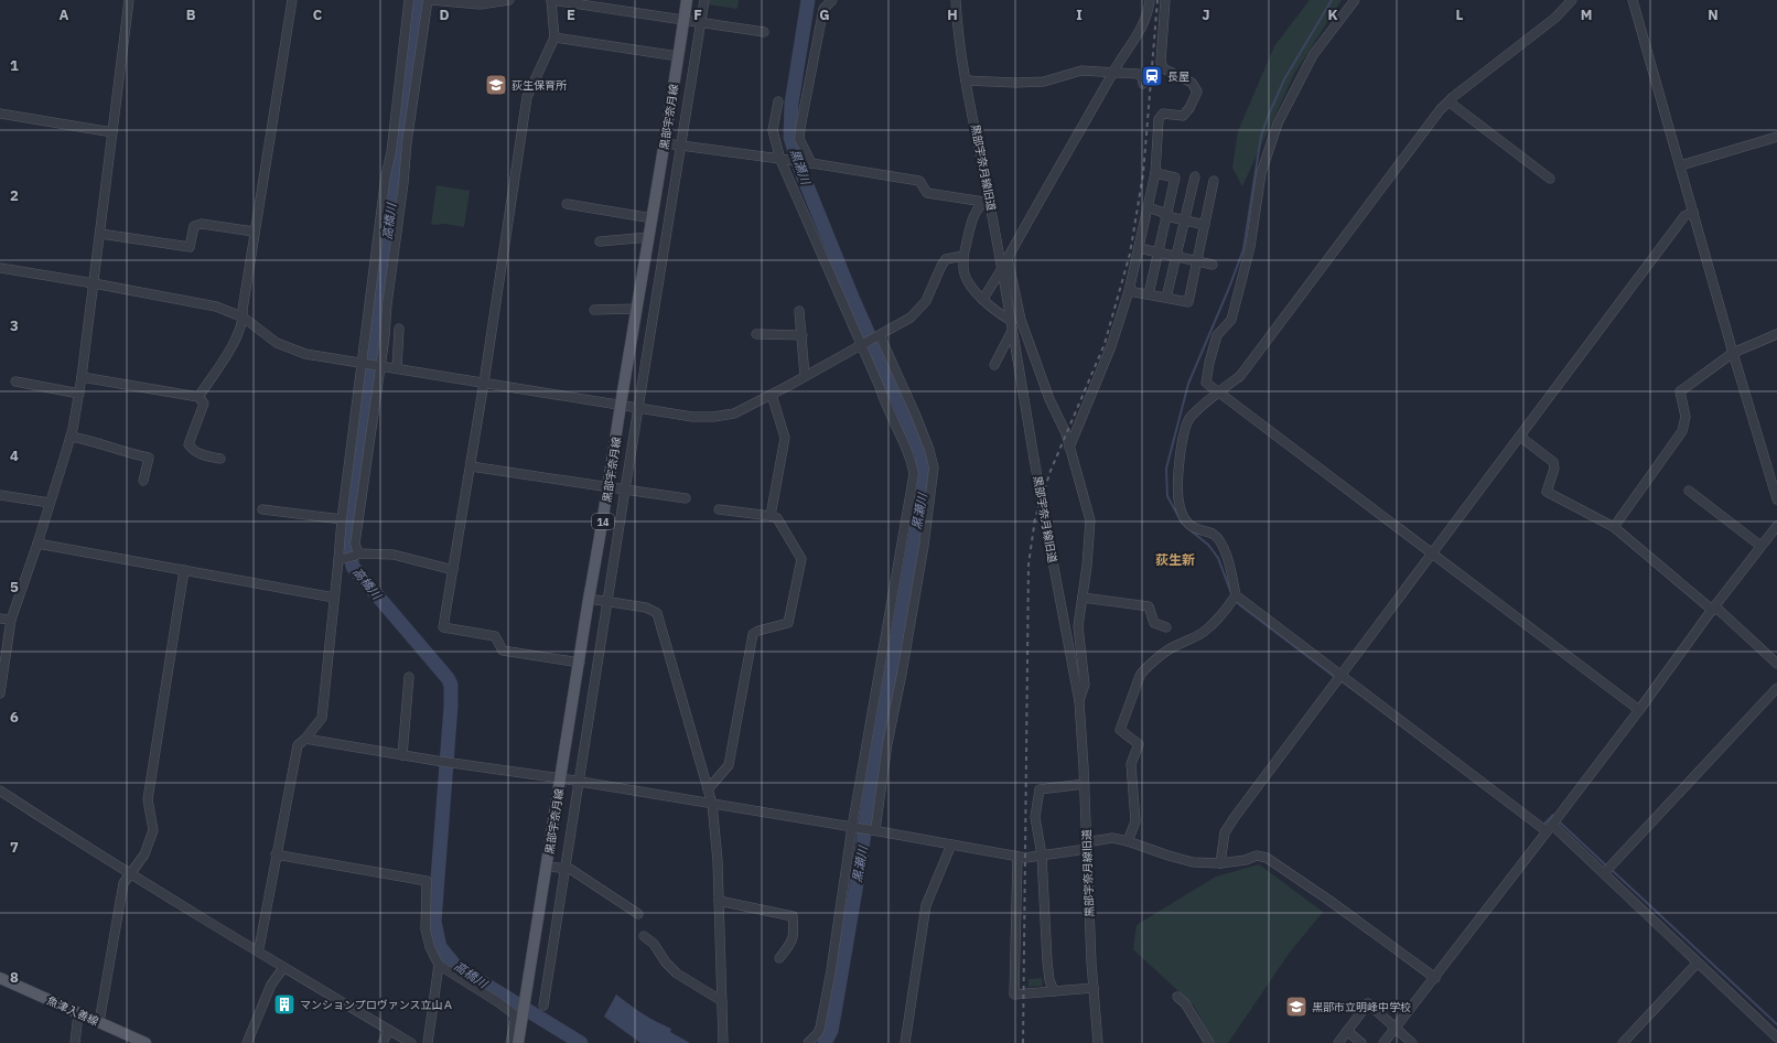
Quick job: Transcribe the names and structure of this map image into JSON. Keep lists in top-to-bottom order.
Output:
{
  "streets": {
    "main road": ["黒部宇奈月線", "14", "魚津入善線"],
    "street": ["黒部宇奈月線旧道"]
  },
  "districts": ["荻生新"],
  "water": ["黒瀬川", "高橋川"],
  "places": {
    "station": ["長屋"],
    "school or university": ["荻生保育所", "黒部市立明峰中学校"],
    "building": ["マンションプロヴァンス立山Ａ"]
  },
  "grid": {
    "columns": [
      "A",
      "B",
      "C",
      "D",
      "E",
      "F",
      "G",
      "H",
      "I",
      "J",
      "K",
      "L",
      "M",
      "N"
    ],
    "rows": [
      "1",
      "2",
      "3",
      "4",
      "5",
      "6",
      "7",
      "8"
    ]
  }
}
